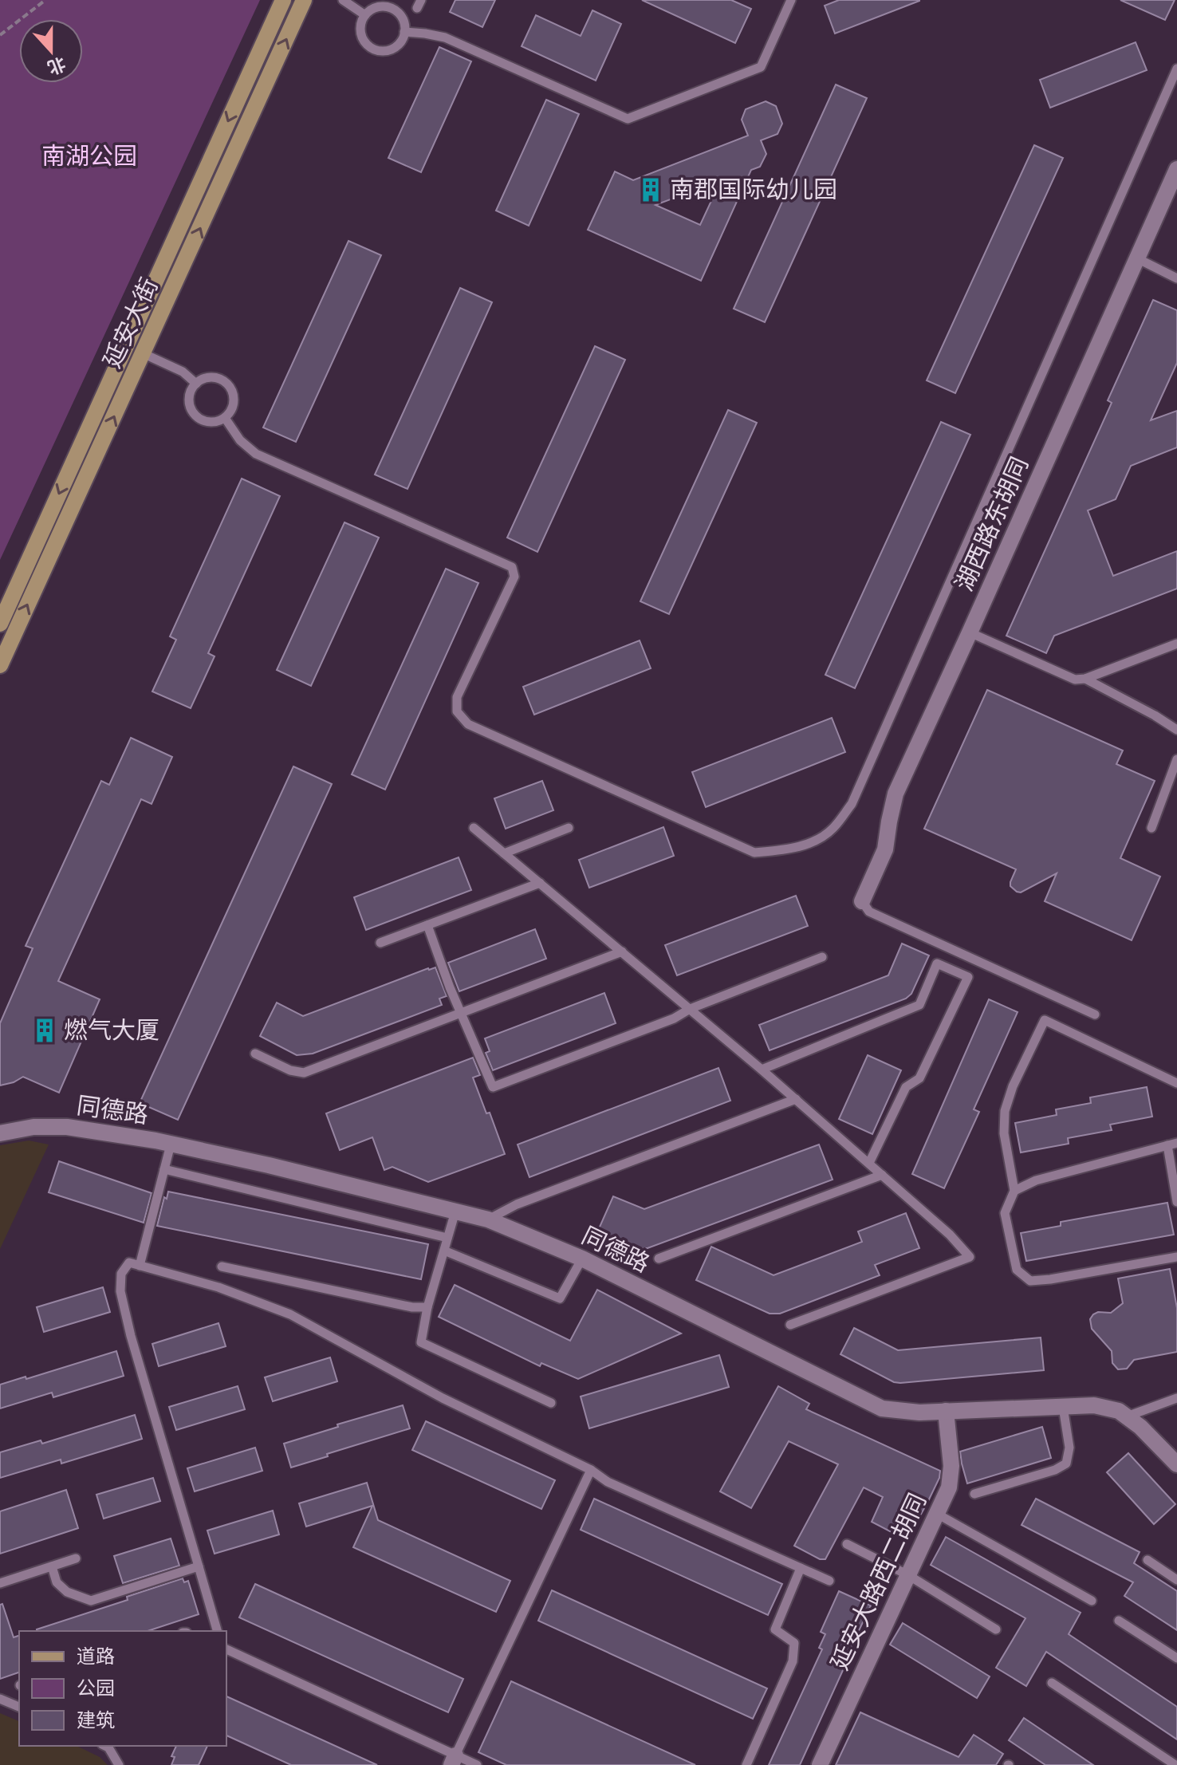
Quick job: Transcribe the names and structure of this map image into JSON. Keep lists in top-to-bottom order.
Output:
{
  "streets": {
    "main road": ["延安大街"],
    "street": ["湖西路东胡同", "同德路", "延安大路西二胡同"]
  },
  "crossings": [
    ["同德路", "延安大路西二胡同"]
  ],
  "parks": ["南湖公园"],
  "places": {
    "building": ["南郡国际幼儿园", "燃气大厦"]
  },
  "legend": ["道路", "公园", "建筑"],
  "north": "bottom"
}
